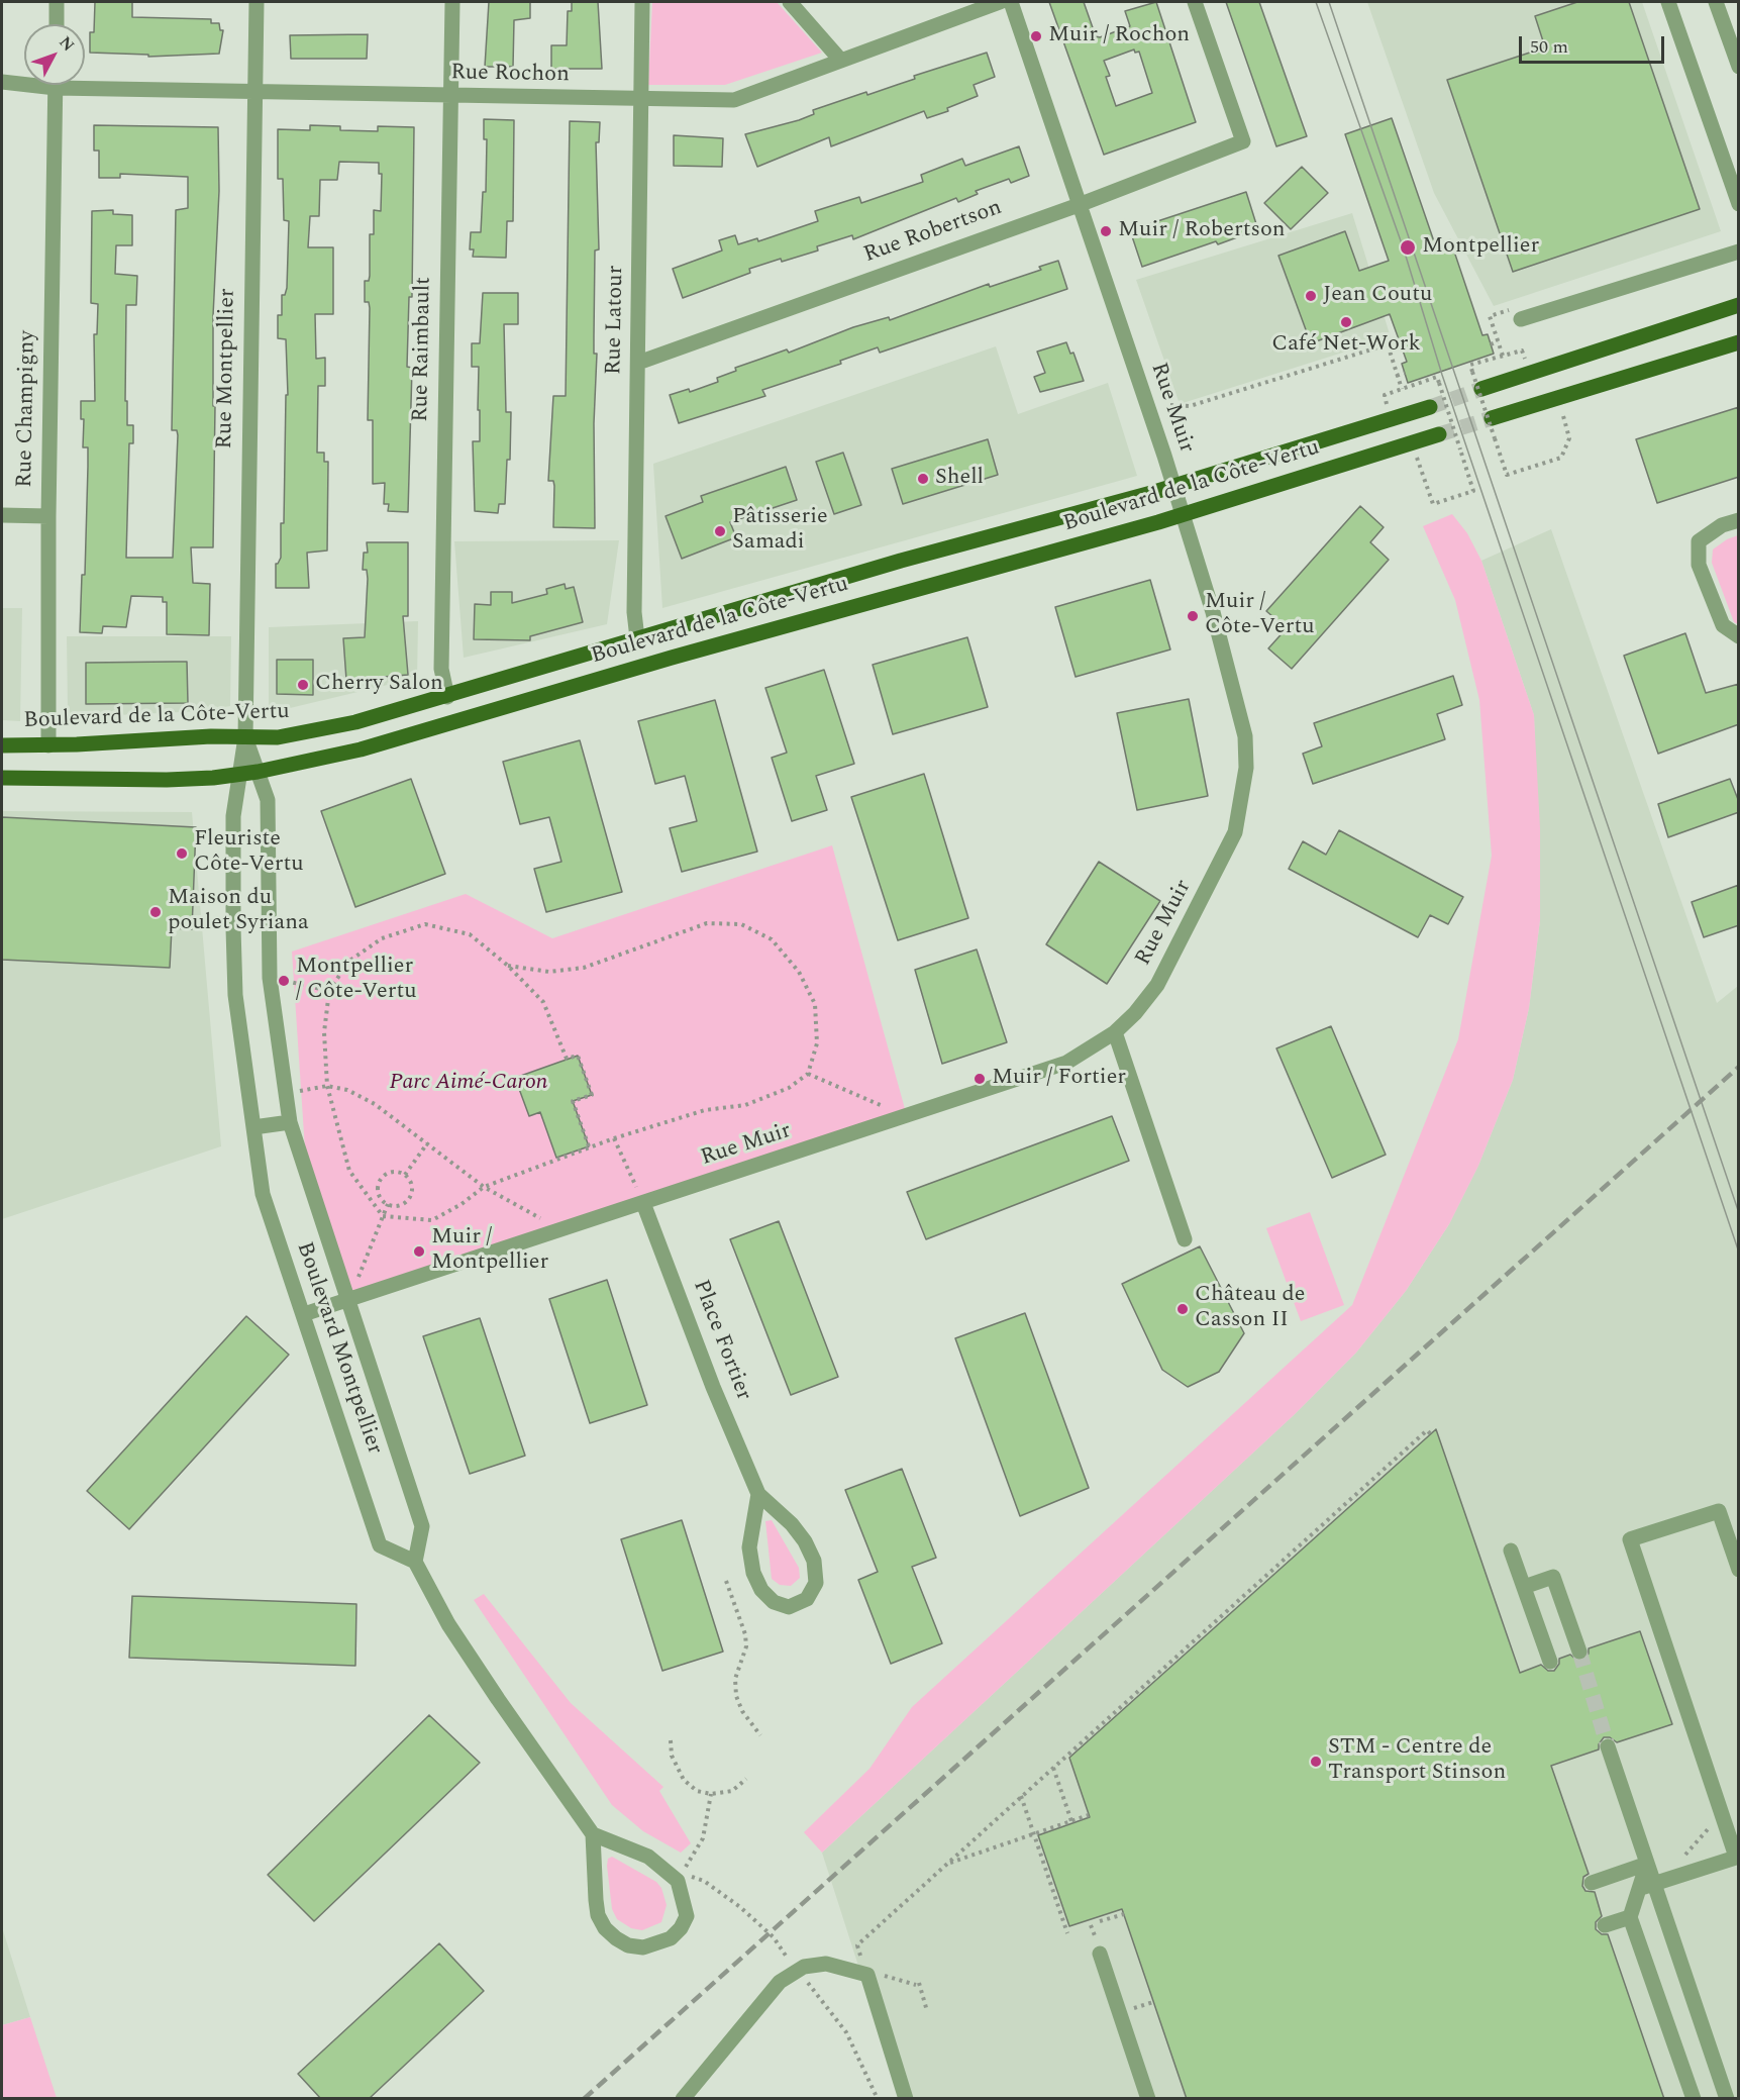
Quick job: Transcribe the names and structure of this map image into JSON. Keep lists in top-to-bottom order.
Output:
{
  "streets": {
    "main road": ["Boulevard de la Côte-Vertu"],
    "street": [
      "Rue Rochon",
      "Rue Robertson",
      "Rue Latour",
      "Rue Raimbault",
      "Rue Montpellier",
      "Rue Muir",
      "Rue Champigny",
      "Place Fortier",
      "Boulevard Montpellier"
    ]
  },
  "crossings": [
    ["Rue Rochon", "Rue Latour"],
    ["Rue Rochon", "Rue Raimbault"],
    ["Rue Rochon", "Rue Montpellier"],
    ["Rue Robertson", "Rue Latour"],
    ["Rue Robertson", "Rue Muir"],
    ["Rue Latour", "Boulevard de la Côte-Vertu"],
    ["Rue Raimbault", "Boulevard de la Côte-Vertu"],
    ["Rue Montpellier", "Boulevard de la Côte-Vertu"],
    ["Rue Montpellier", "Boulevard Montpellier"],
    ["Rue Muir", "Boulevard de la Côte-Vertu"],
    ["Rue Muir", "Place Fortier"],
    ["Rue Muir", "Boulevard Montpellier"],
    ["Rue Champigny", "Boulevard de la Côte-Vertu"],
    ["Boulevard de la Côte-Vertu", "Boulevard Montpellier"]
  ],
  "parks": ["Parc Aimé-Caron"],
  "places": [
    "Muir / Rochon",
    "Muir / Robertson",
    "Montpellier",
    "Jean Coutu",
    "Café Net-Work",
    "Shell",
    "Pâtisserie Samadi",
    "Muir / Côte-Vertu",
    "Cherry Salon",
    "Fleuriste Côte-Vertu",
    "Maison du poulet Syriana",
    "Montpellier / Côte-Vertu",
    "Muir / Fortier",
    "Muir / Montpellier",
    "Château de Casson II",
    "STM - Centre de Transport Stinson"
  ],
  "scale_bar": "50 m",
  "north": "top right"
}
